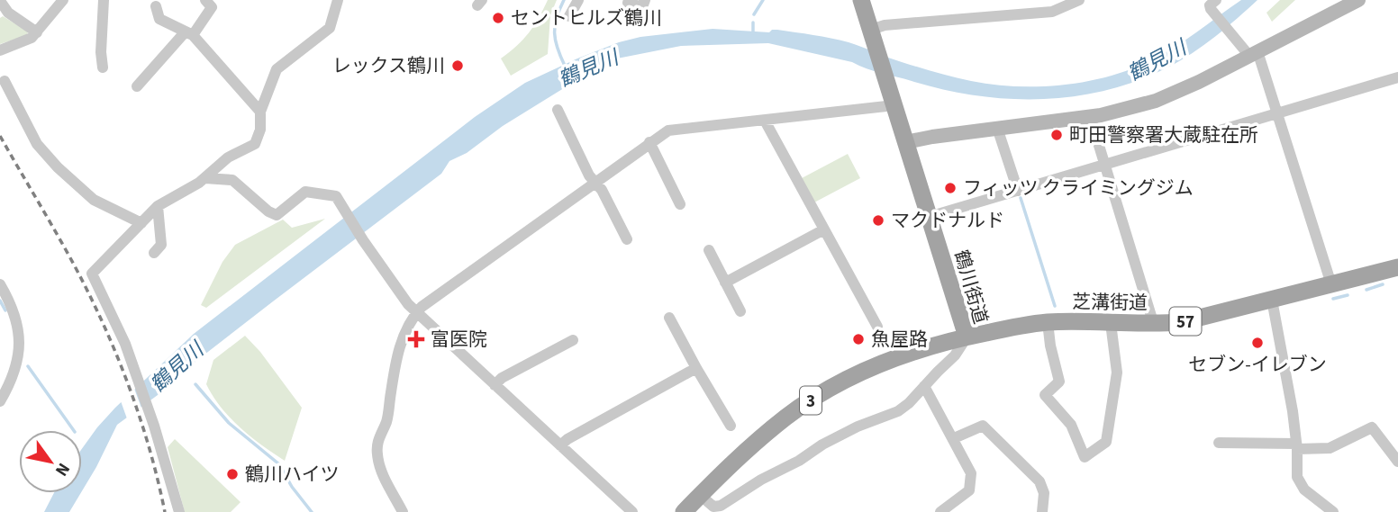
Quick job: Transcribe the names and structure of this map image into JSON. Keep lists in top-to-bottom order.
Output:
{
  "streets": {
    "main road": [
      "鶴川街道",
      "芝溝街道",
      "57",
      "3"
    ]
  },
  "crossings": [
    ["鶴川街道", "芝溝街道"]
  ],
  "water": ["鶴見川"],
  "places": {
    "other": [
      "セントヒルズ鶴川",
      "レックス鶴川",
      "町田警察署大蔵駐在所",
      "フィッツ クライミングジム",
      "マクドナルド",
      "魚屋路",
      "セブン-イレブン",
      "鶴川ハイツ"
    ],
    "health": ["富医院"]
  },
  "north": "bottom right"
}
